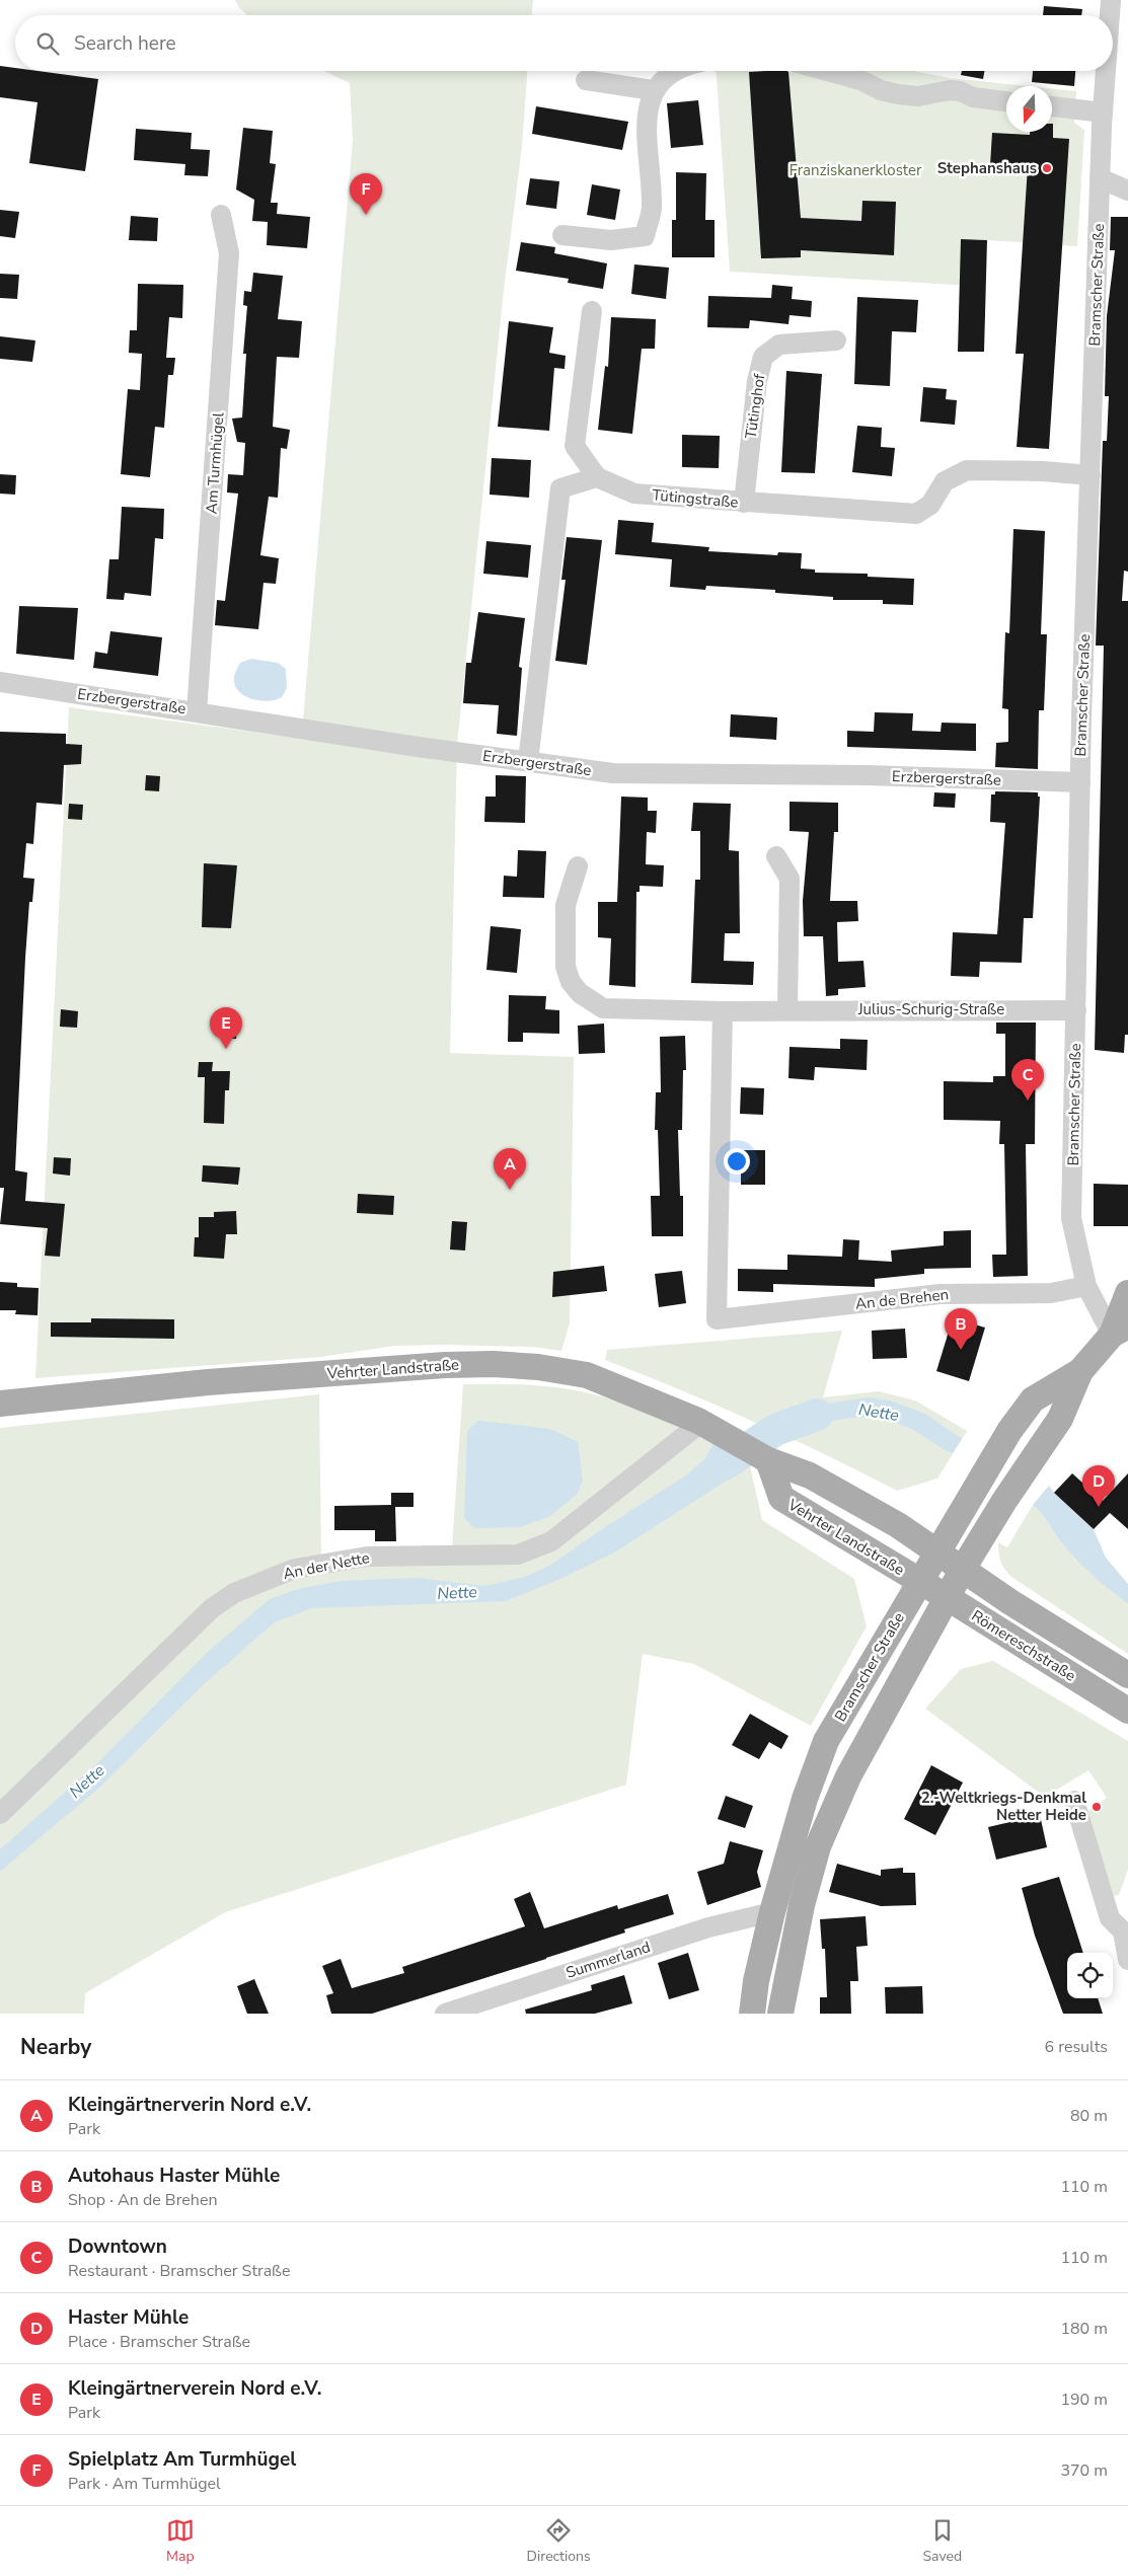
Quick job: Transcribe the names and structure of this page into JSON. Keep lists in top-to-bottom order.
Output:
{
  "streets": {
    "main road": ["Bramscher Straße", "Vehrter Landstraße", "Römereschstraße"],
    "street": [
      "Tütinghof",
      "Am Turmhügel",
      "Tütingstraße",
      "Erzbergerstraße",
      "Julius-Schurig-Straße",
      "An de Brehen",
      "An der Nette",
      "Summerland"
    ]
  },
  "crossings": [
    ["Bramscher Straße", "Tütingstraße"],
    ["Bramscher Straße", "Erzbergerstraße"],
    ["Bramscher Straße", "Julius-Schurig-Straße"],
    ["Bramscher Straße", "An de Brehen"],
    ["Bramscher Straße", "Vehrter Landstraße"],
    ["Bramscher Straße", "Römereschstraße"],
    ["Bramscher Straße", "Summerland"],
    ["Tütinghof", "Tütingstraße"],
    ["Am Turmhügel", "Erzbergerstraße"],
    ["Julius-Schurig-Straße", "An de Brehen"],
    ["Vehrter Landstraße", "An der Nette"],
    ["Vehrter Landstraße", "Römereschstraße"]
  ],
  "water": ["Nette"],
  "parks": ["Franziskanerkloster"],
  "places": ["Stephanshaus", "2.-Weltkriegs-Denkmal Netter Heide"],
  "north": "bottom",
  "page": {
    "search": "Search here",
    "pins": [
      "F",
      "E",
      "C",
      "A",
      "B",
      "D"
    ],
    "heading": ["Nearby", "6 results"],
    "list": [
      {
        "mark": "A",
        "name": "Kleingärtnerverin Nord e.V.",
        "note": "Park",
        "value": "80 m"
      },
      {
        "mark": "B",
        "name": "Autohaus Haster Mühle",
        "note": "Shop · An de Brehen",
        "value": "110 m"
      },
      {
        "mark": "C",
        "name": "Downtown",
        "note": "Restaurant · Bramscher Straße",
        "value": "110 m"
      },
      {
        "mark": "D",
        "name": "Haster Mühle",
        "note": "Place · Bramscher Straße",
        "value": "180 m"
      },
      {
        "mark": "E",
        "name": "Kleingärtnerverein Nord e.V.",
        "note": "Park",
        "value": "190 m"
      },
      {
        "mark": "F",
        "name": "Spielplatz Am Turmhügel",
        "note": "Park · Am Turmhügel",
        "value": "370 m"
      }
    ],
    "nav": ["Map", "Directions", "Saved"]
  }
}
